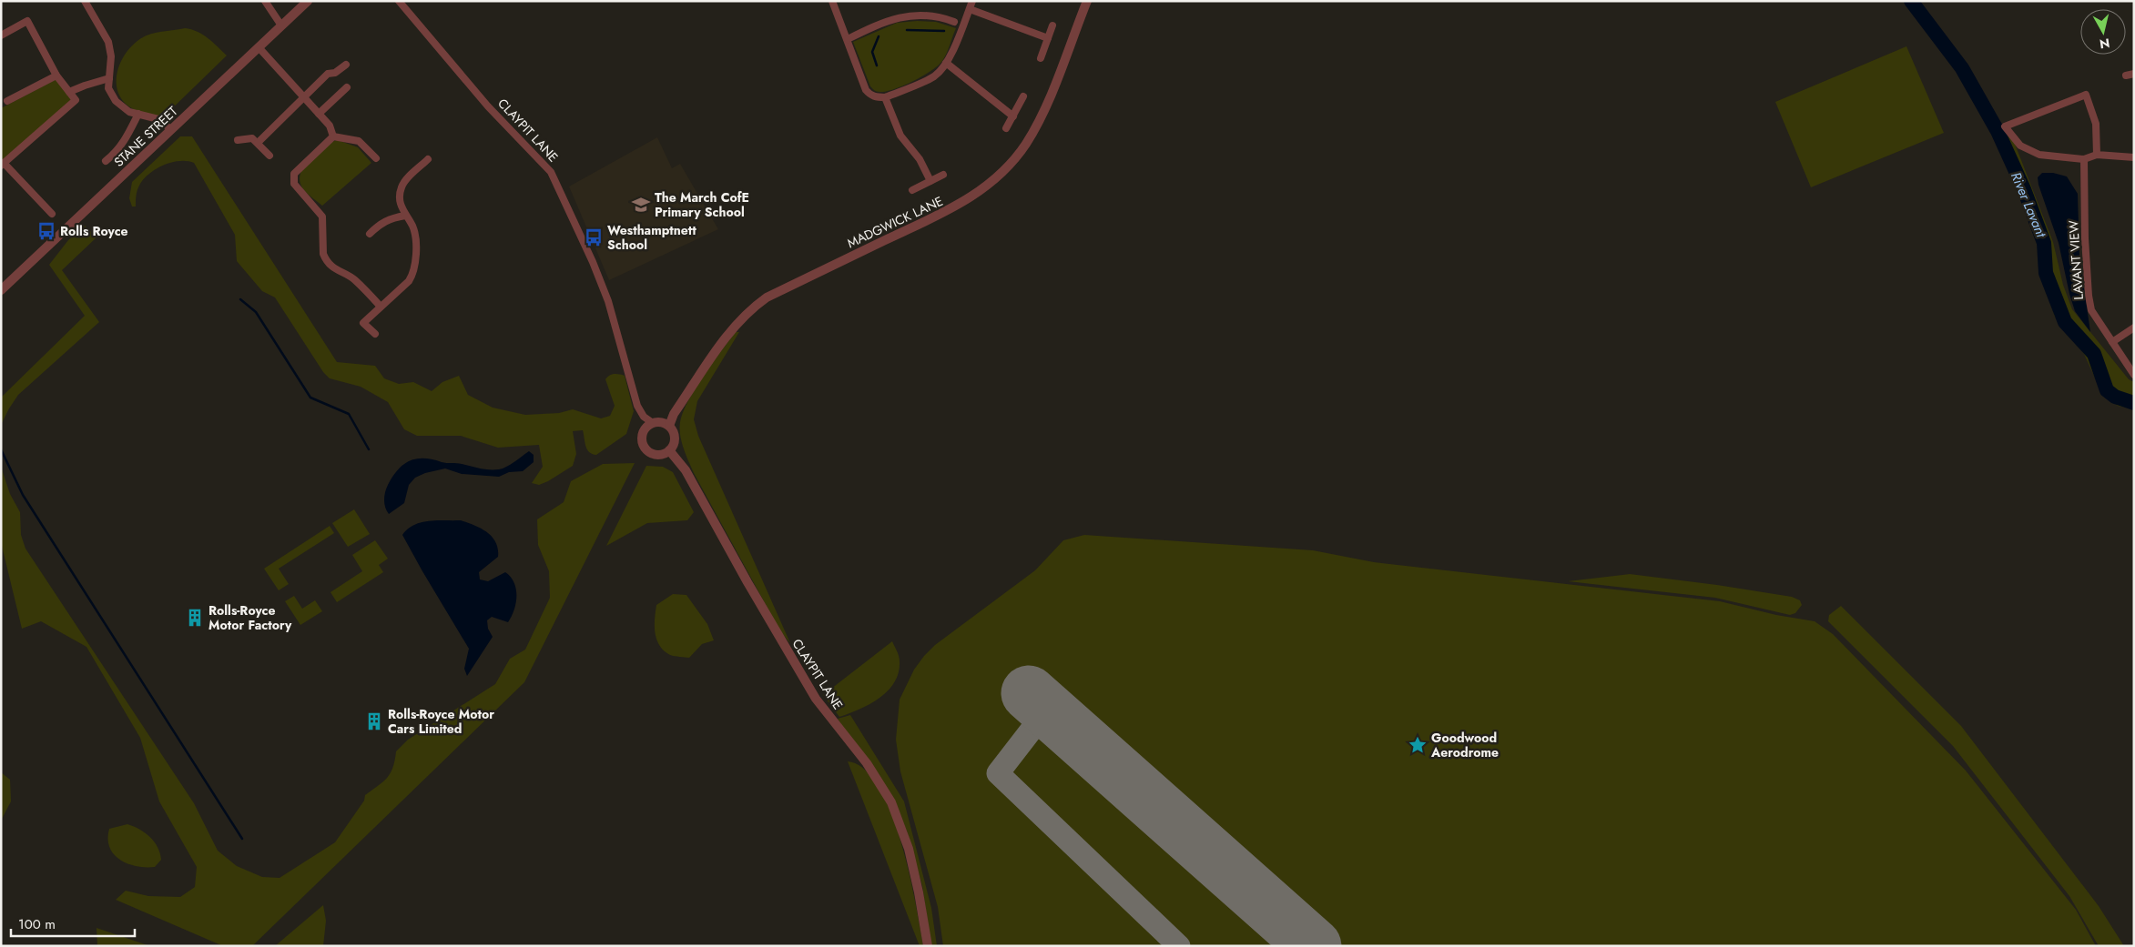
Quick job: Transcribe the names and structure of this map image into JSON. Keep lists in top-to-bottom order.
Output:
{
  "streets": {
    "street": [
      "CLAYPIT LANE",
      "STANE STREET",
      "MADGWICK LANE",
      "LAVANT VIEW"
    ]
  },
  "crossings": [
    ["CLAYPIT LANE", "MADGWICK LANE"]
  ],
  "water": ["River Lavant"],
  "places": {
    "school or university": ["The March CofE Primary School"],
    "bus stop": ["Rolls Royce", "Westhamptnett School"],
    "building": ["Rolls-Royce Motor Factory", "Rolls-Royce Motor Cars Limited"],
    "place": ["Goodwood Aerodrome"]
  },
  "scale_bar": "100 m",
  "north": "bottom"
}
